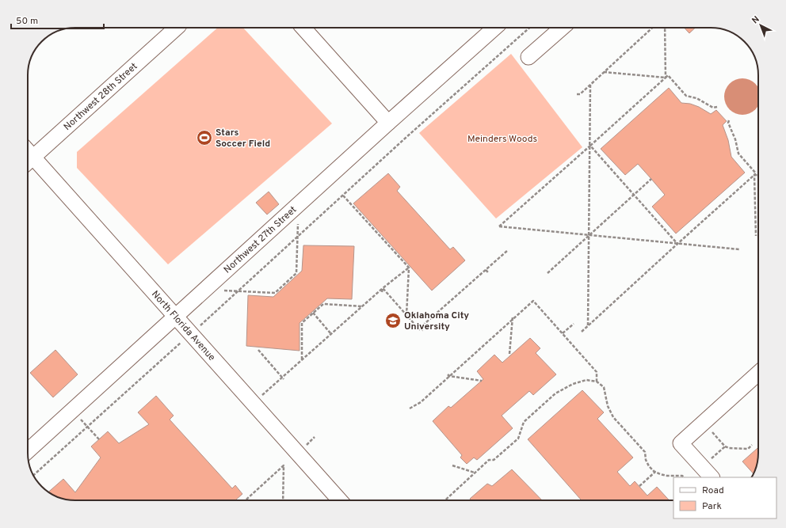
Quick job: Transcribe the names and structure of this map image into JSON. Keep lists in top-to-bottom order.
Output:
{
  "streets": {
    "street": ["Northwest 28th Street", "Northwest 27th Street", "North Florida Avenue"]
  },
  "crossings": [
    ["Northwest 28th Street", "North Florida Avenue"],
    ["Northwest 27th Street", "North Florida Avenue"]
  ],
  "parks": ["Meinders Woods"],
  "places": {
    "sports": ["Stars Soccer Field"],
    "school or university": ["Oklahoma City University"]
  },
  "legend": ["Road", "Park"],
  "scale_bar": "50 m",
  "north": "top left"
}
